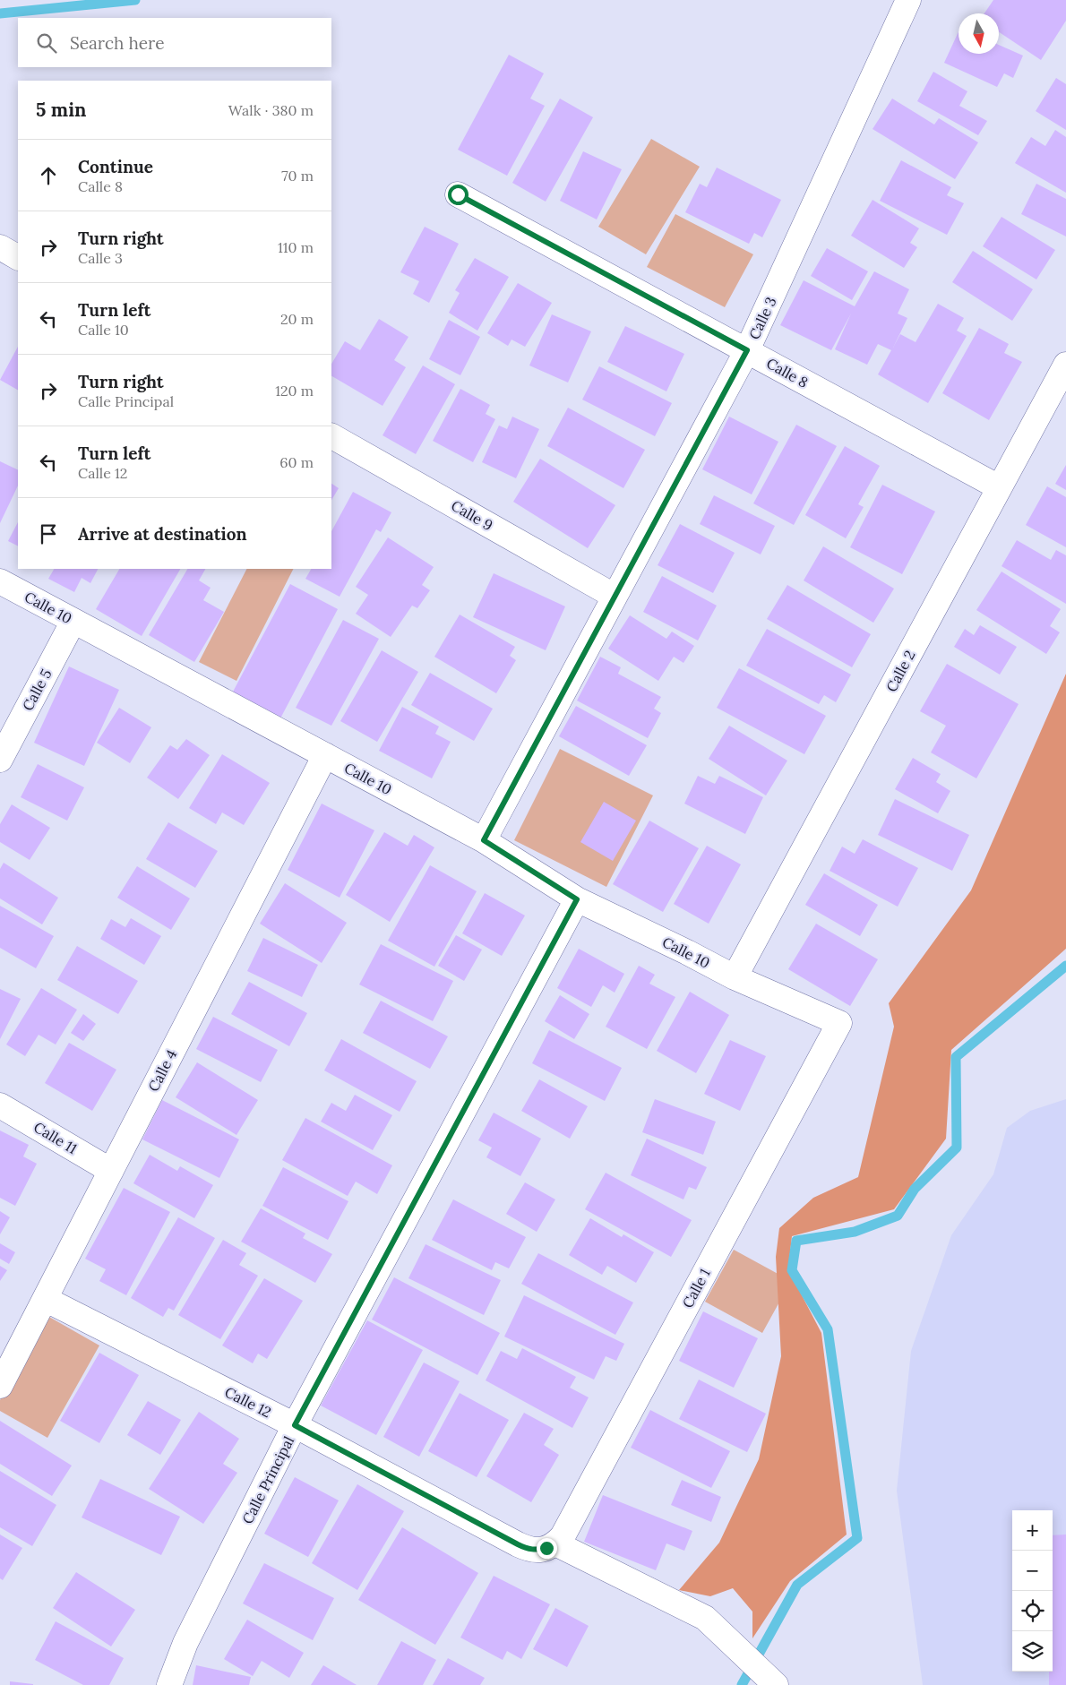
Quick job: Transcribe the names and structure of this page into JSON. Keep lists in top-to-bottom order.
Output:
{
  "streets": {
    "street": [
      "Calle 3",
      "Calle 8",
      "Calle 9",
      "Calle 10",
      "Calle 2",
      "Calle 5",
      "Calle 4",
      "Calle 11",
      "Calle 1",
      "Calle 12",
      "Calle Principal"
    ]
  },
  "crossings": [
    ["Calle 3", "Calle 8"],
    ["Calle 3", "Calle 9"],
    ["Calle 3", "Calle 10"],
    ["Calle 8", "Calle 2"],
    ["Calle 10", "Calle 2"],
    ["Calle 10", "Calle 5"],
    ["Calle 10", "Calle 4"],
    ["Calle 10", "Calle 1"],
    ["Calle 10", "Calle Principal"],
    ["Calle 4", "Calle 11"],
    ["Calle 4", "Calle 12"],
    ["Calle 1", "Calle 12"],
    ["Calle 12", "Calle Principal"]
  ],
  "north": "bottom",
  "page": {
    "search": "Search here",
    "heading": ["5 min", "Walk · 380 m"],
    "list": [
      ["Continue", "Calle 8", "70 m"],
      ["Turn right", "Calle 3", "110 m"],
      ["Turn left", "Calle 10", "20 m"],
      ["Turn right", "Calle Principal", "120 m"],
      ["Turn left", "Calle 12", "60 m"],
      "Arrive at destination"
    ],
    "map_buttons": ["+", "−"]
  }
}
